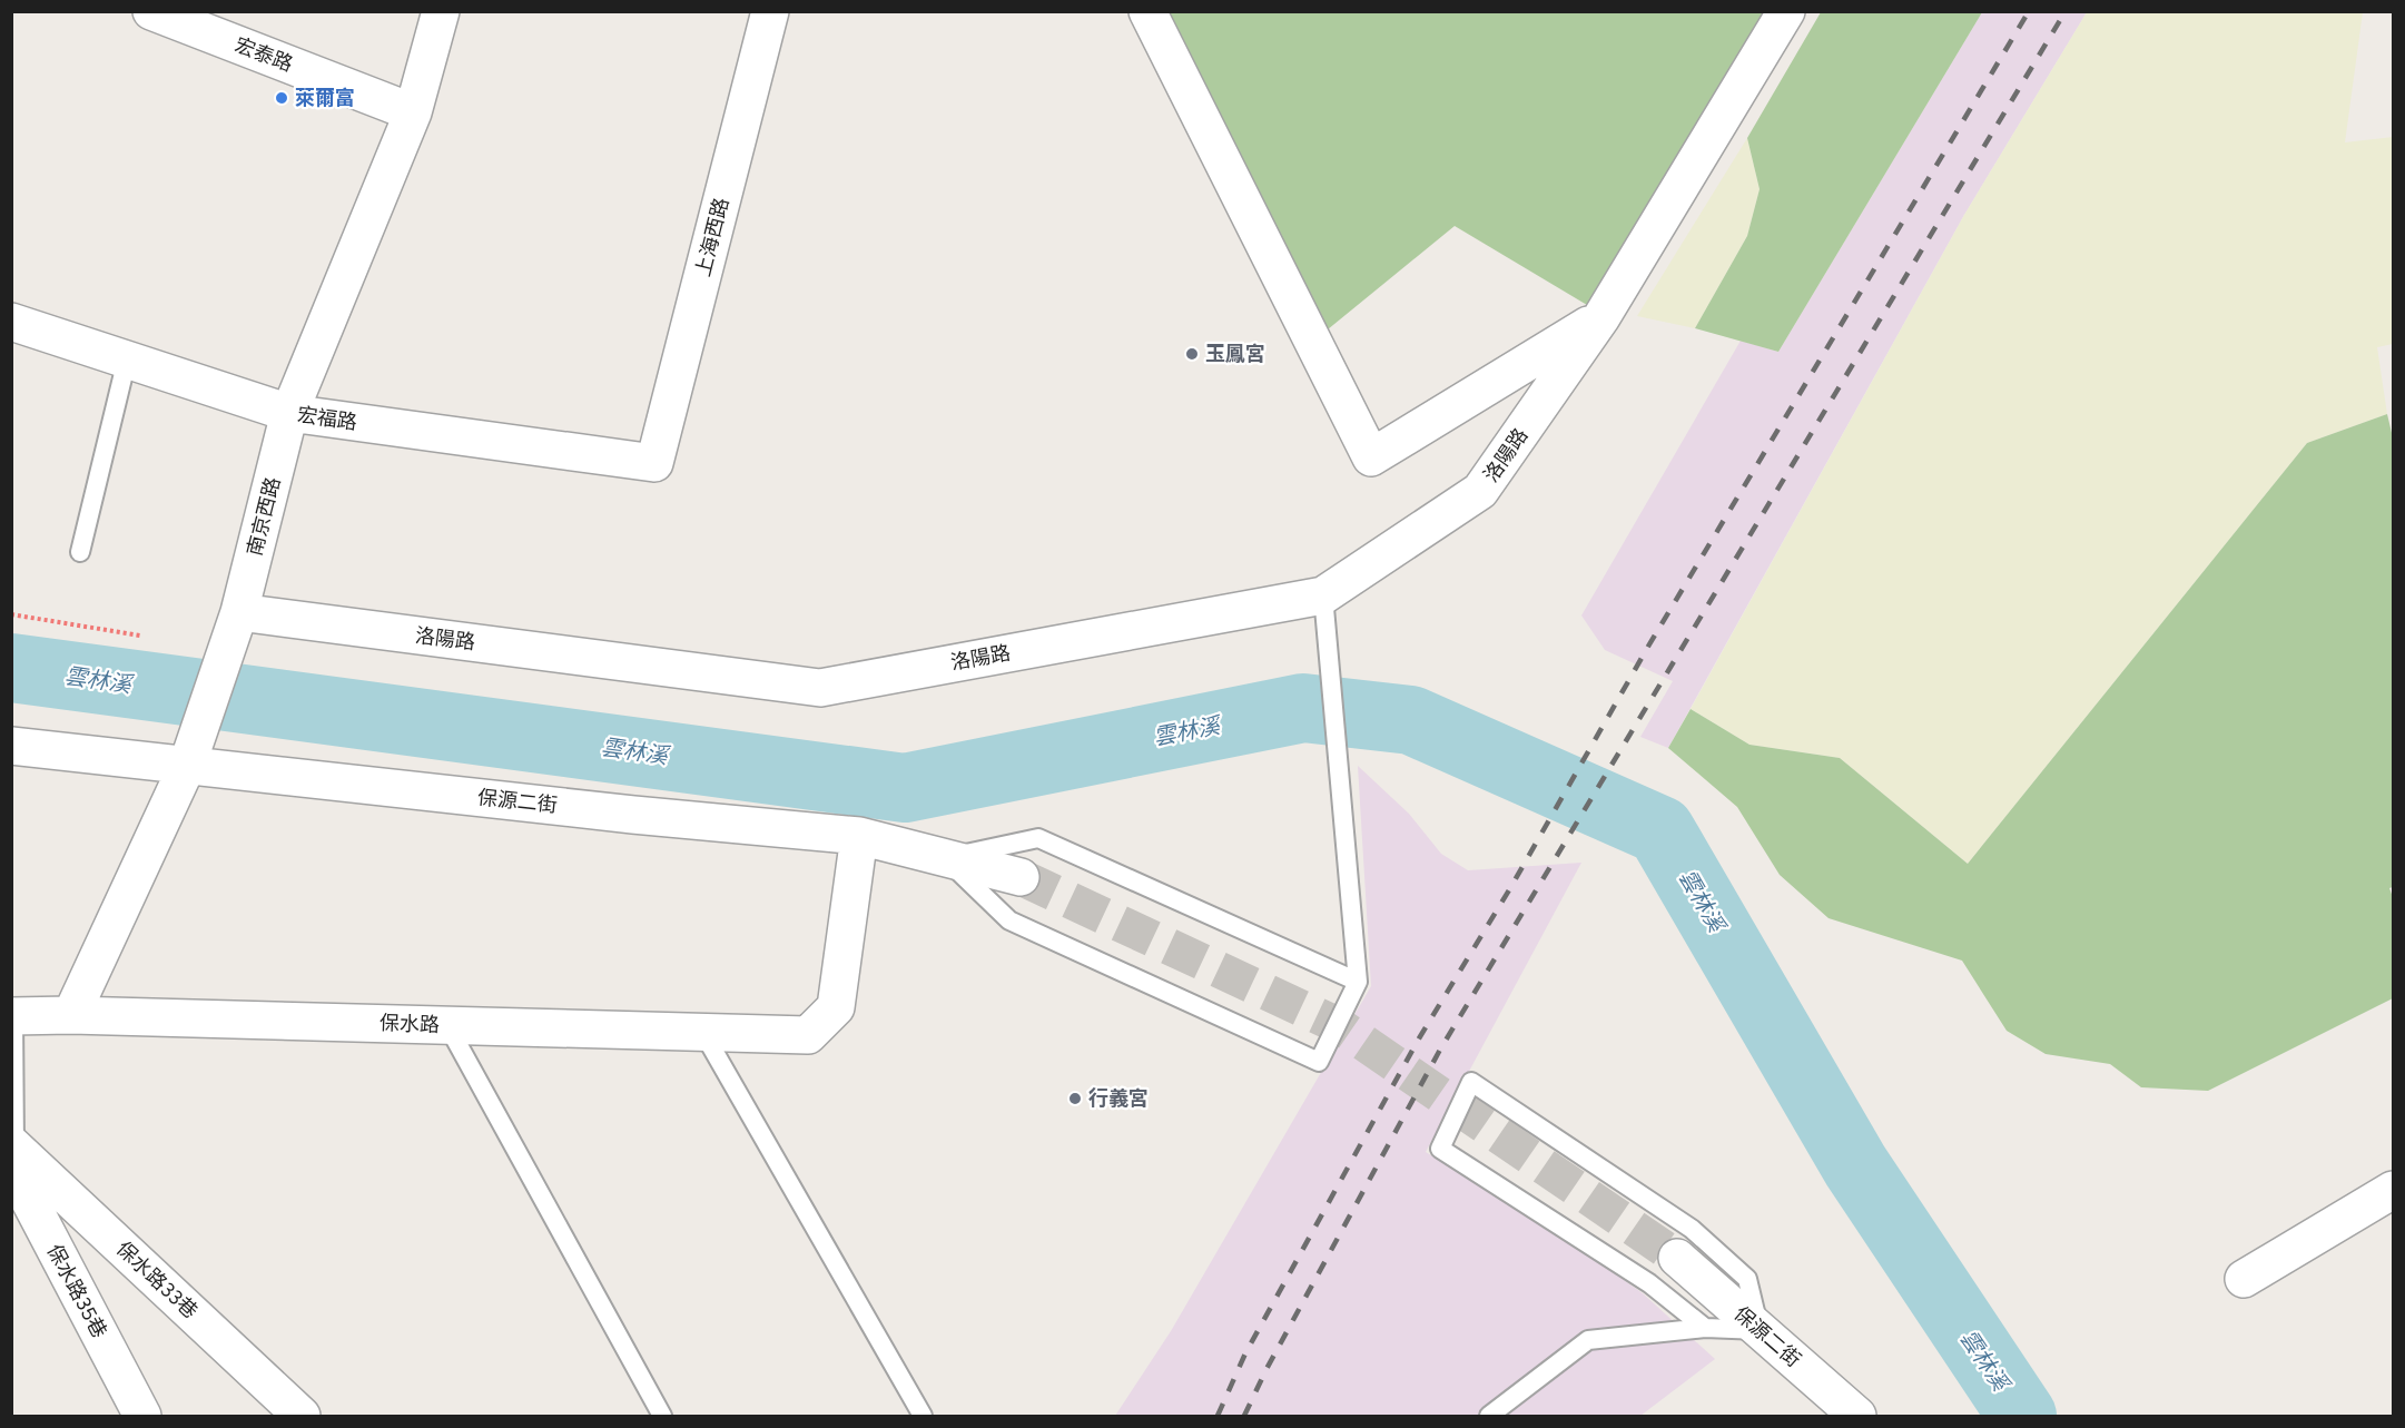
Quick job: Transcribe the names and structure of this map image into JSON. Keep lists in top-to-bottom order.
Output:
{
  "streets": {
    "street": [
      "宏泰路",
      "上海西路",
      "宏福路",
      "洛陽路",
      "南京西路",
      "保源二街",
      "保水路",
      "保水路33巷",
      "保水路35巷"
    ]
  },
  "crossings": [
    ["宏泰路", "南京西路"],
    ["上海西路", "宏福路"],
    ["宏福路", "南京西路"],
    ["洛陽路", "南京西路"],
    ["南京西路", "保源二街"],
    ["南京西路", "保水路"],
    ["保源二街", "保水路"],
    ["保水路33巷", "保水路35巷"]
  ],
  "water": ["雲林溪"],
  "places": ["萊爾富", "玉鳳宮", "行義宮"]
}
